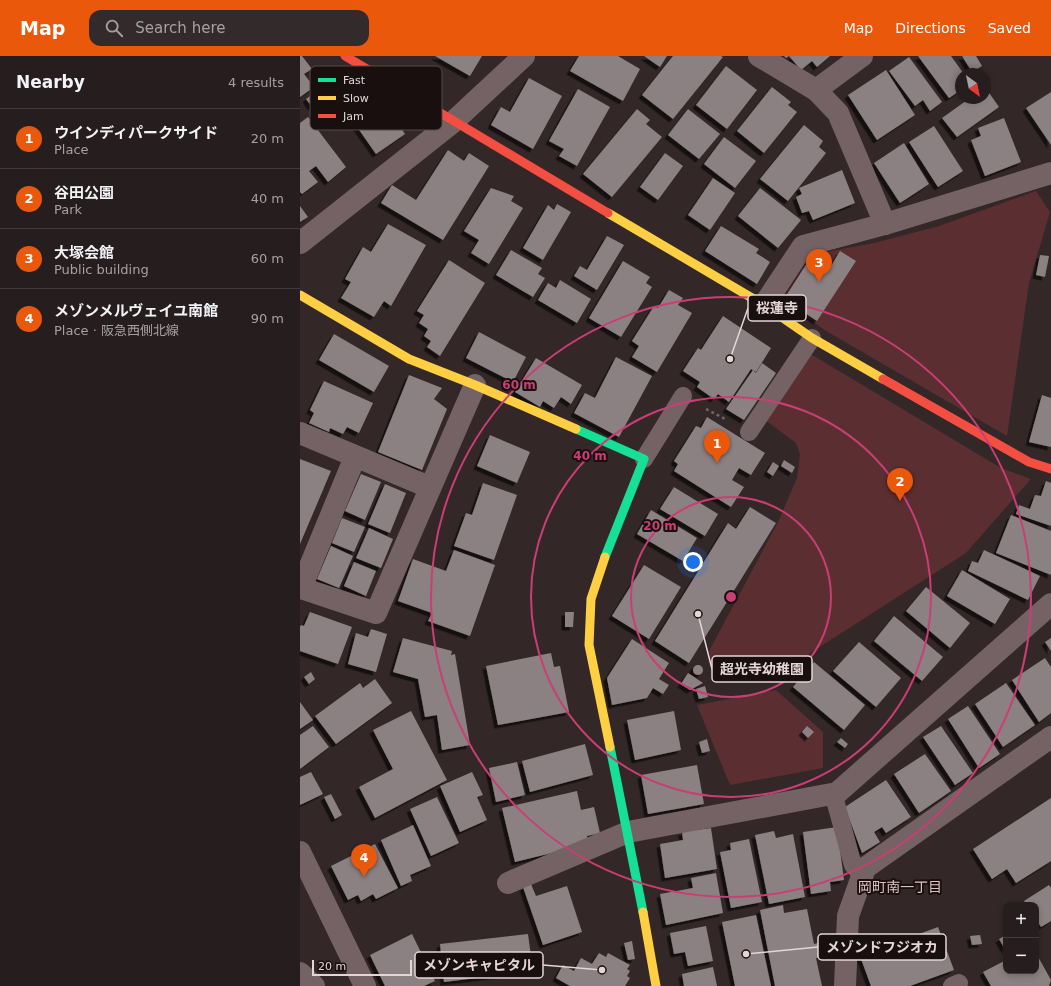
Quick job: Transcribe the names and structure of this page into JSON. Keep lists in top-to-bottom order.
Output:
{
  "districts": ["岡町南一丁目"],
  "places": [
    "桜蓮寺",
    "超光寺幼稚園",
    "メゾンドフジオカ",
    "メゾンキャピタル"
  ],
  "legend": ["Fast", "Slow", "Jam"],
  "scale_bar": "20 m",
  "north": "bottom right",
  "page": {
    "header": "Map",
    "search": "Search here",
    "nav": ["Map", "Directions", "Saved"],
    "heading": ["Nearby", "4 results"],
    "list": [
      {
        "mark": "1",
        "name": "ウインディパークサイド",
        "note": "Place",
        "value": "20 m"
      },
      {
        "mark": "2",
        "name": "谷田公園",
        "note": "Park",
        "value": "40 m"
      },
      {
        "mark": "3",
        "name": "大塚会館",
        "note": "Public building",
        "value": "60 m"
      },
      {
        "mark": "4",
        "name": "メゾンメルヴェイユ南館",
        "note": "Place · 阪急西側北線",
        "value": "90 m"
      }
    ],
    "pins": [
      "3",
      "1",
      "2",
      "4"
    ],
    "map_buttons": ["+", "−"],
    "scale": "20 m"
  },
  "rings": ["60 m", "40 m", "20 m"]
}
